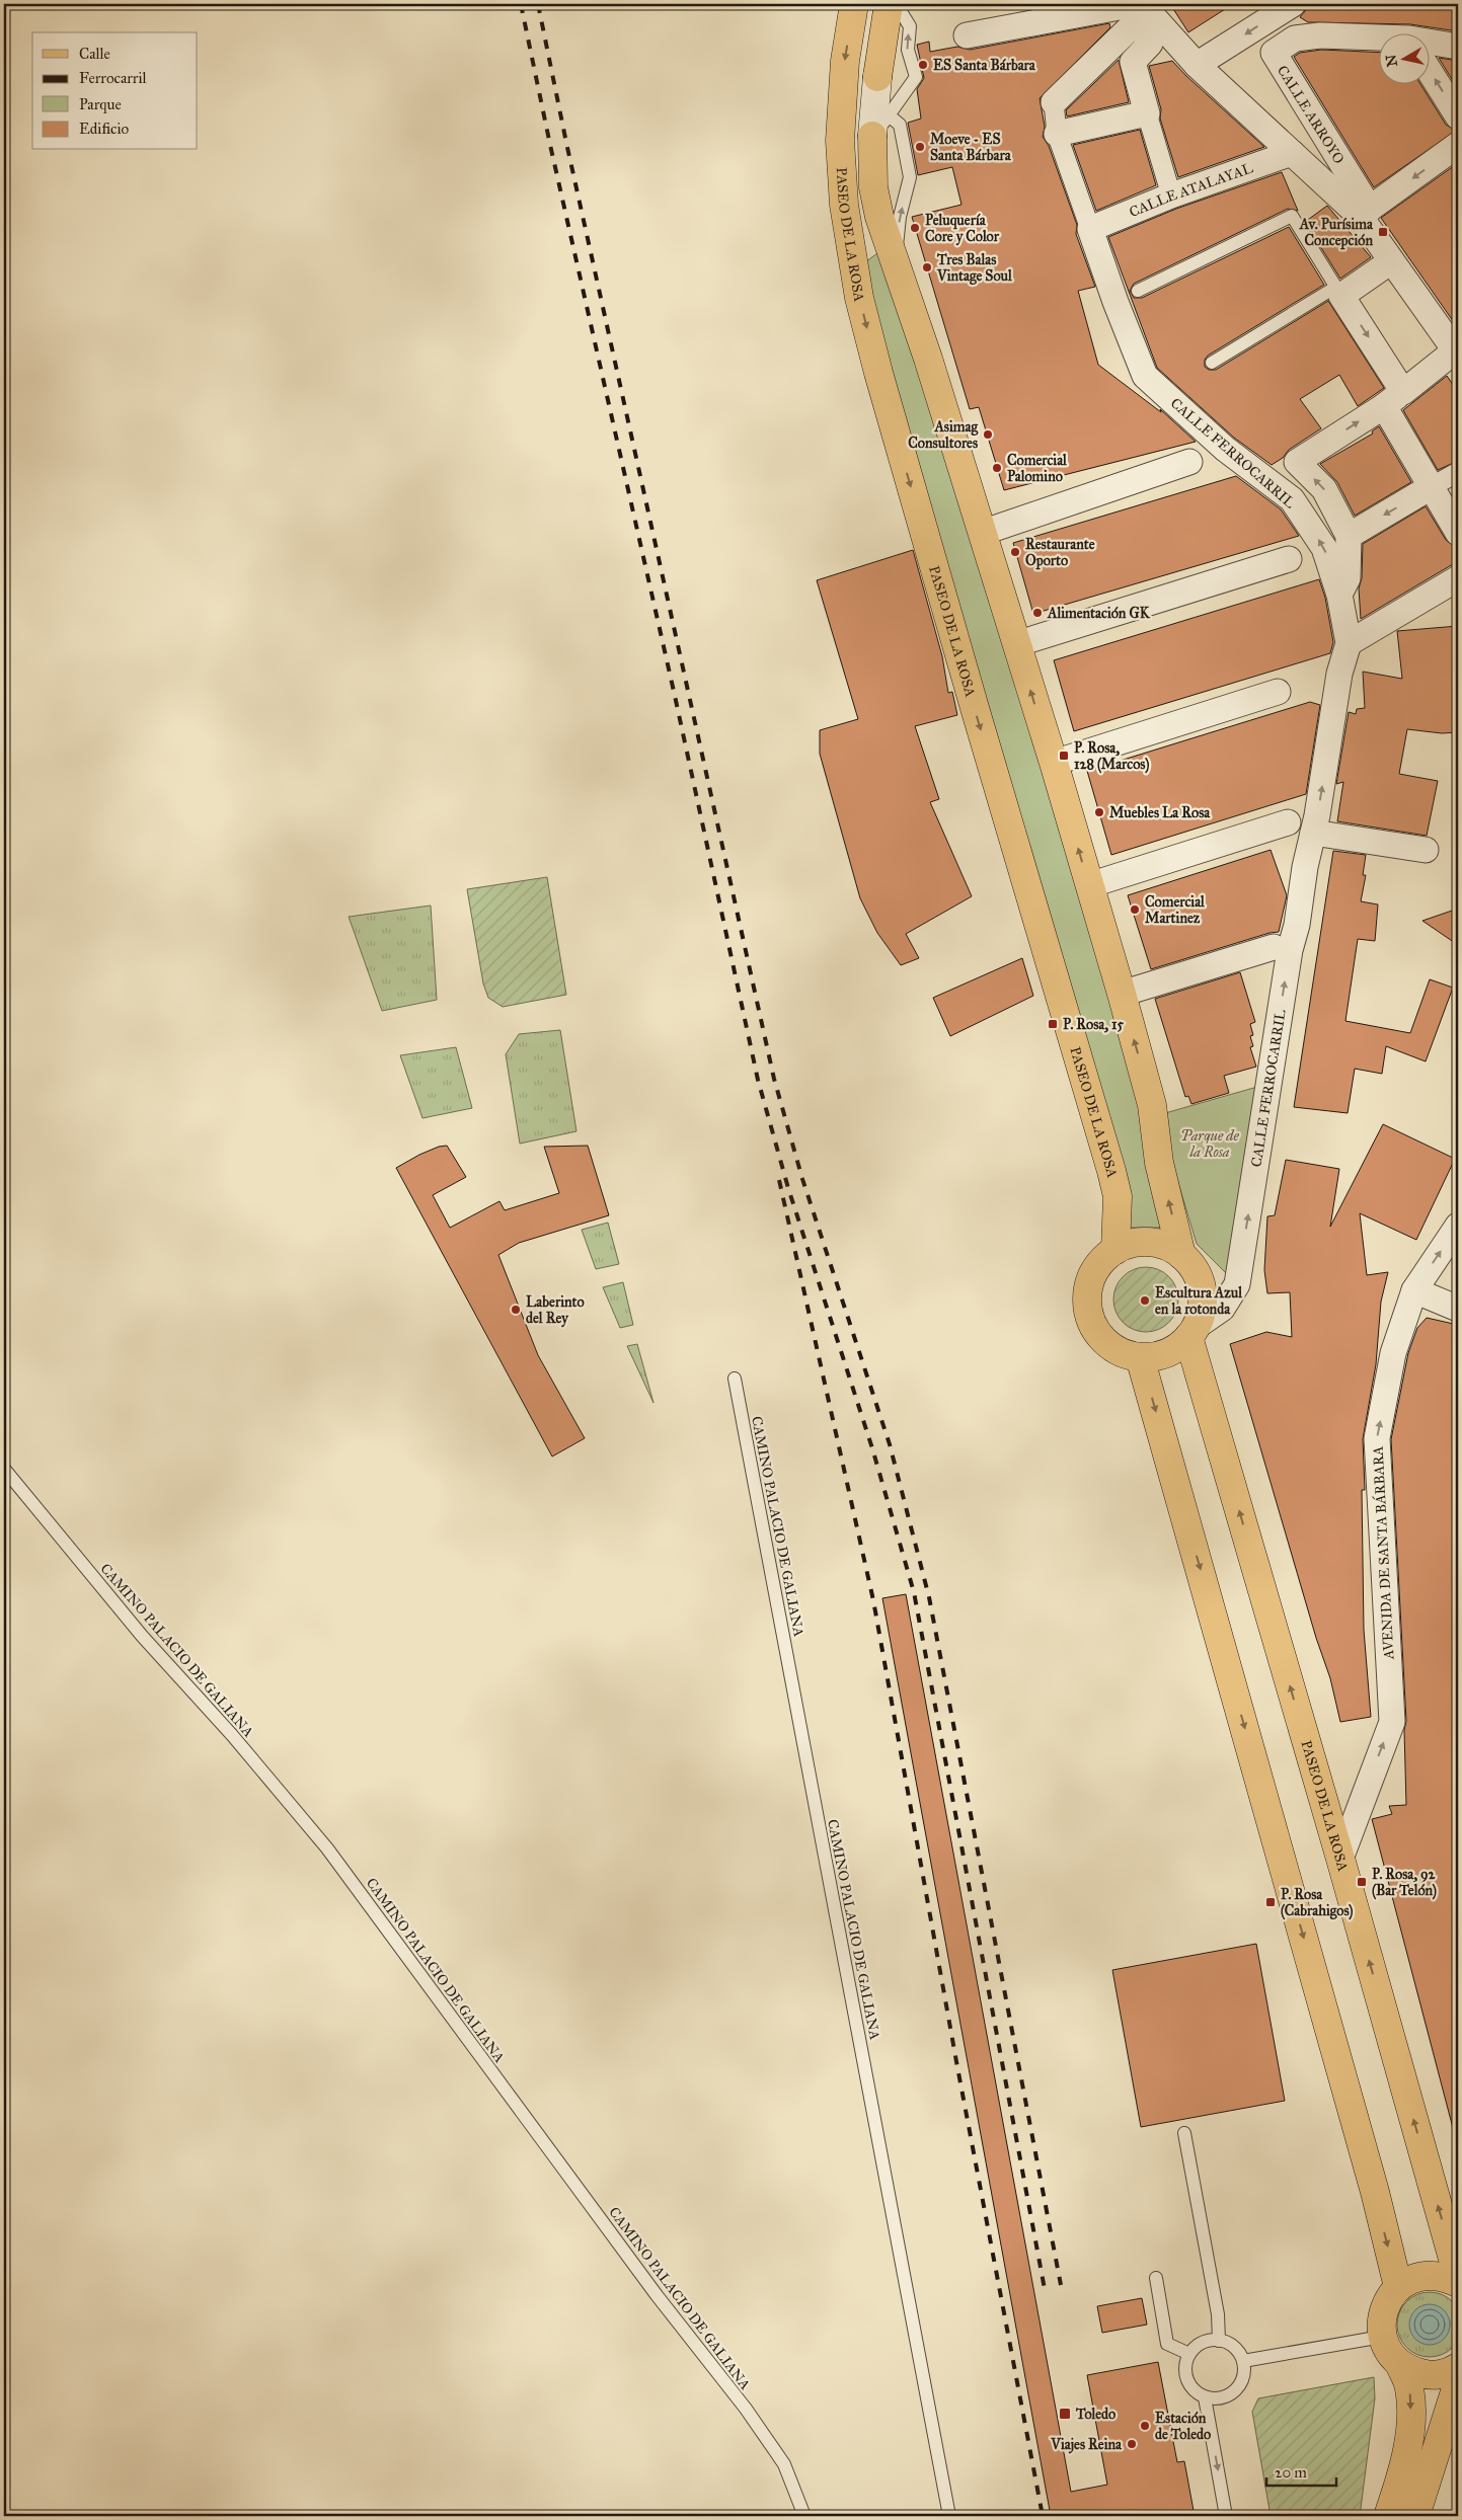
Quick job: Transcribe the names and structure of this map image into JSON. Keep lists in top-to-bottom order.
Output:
{
  "streets": {
    "main road": ["PASEO DE LA ROSA"],
    "street": [
      "CALLE ARROYO",
      "CALLE ATALAYAL",
      "CALLE FERROCARRIL",
      "AVENIDA DE SANTA BÁRBARA"
    ],
    "lane": ["CAMINO PALACIO DE GALIANA"]
  },
  "crossings": [
    ["CALLE ATALAYAL", "CALLE FERROCARRIL"],
    ["PASEO DE LA ROSA", "CALLE FERROCARRIL"],
    ["PASEO DE LA ROSA", "AVENIDA DE SANTA BÁRBARA"]
  ],
  "one_way": ["CALLE FERROCARRIL", "AVENIDA DE SANTA BÁRBARA"],
  "parks": ["Parque de la Rosa"],
  "places": {
    "other": [
      "ES Santa Bárbara",
      "Moeve - ES Santa Bárbara",
      "Peluquería Core y Color",
      "Tres Balas Vintage Soul",
      "Asimag Consultores",
      "Comercial Palomino",
      "Restaurante Oporto",
      "Alimentación GK",
      "Muebles La Rosa",
      "Comercial Martinez",
      "Escultura Azul en la rotonda",
      "Laberinto del Rey",
      "Estación de Toledo",
      "Viajes Reina"
    ],
    "transit": [
      "Av. Purísima Concepción",
      "P. Rosa, 128 (Marcos)",
      "P. Rosa, 15",
      "P. Rosa, 92 (Bar Telón)",
      "P. Rosa (Cabrahigos)",
      "Toledo"
    ]
  },
  "legend": [
    "Calle",
    "Ferrocarril",
    "Parque",
    "Edificio"
  ],
  "scale_bar": "20 m",
  "north": "left"
}
